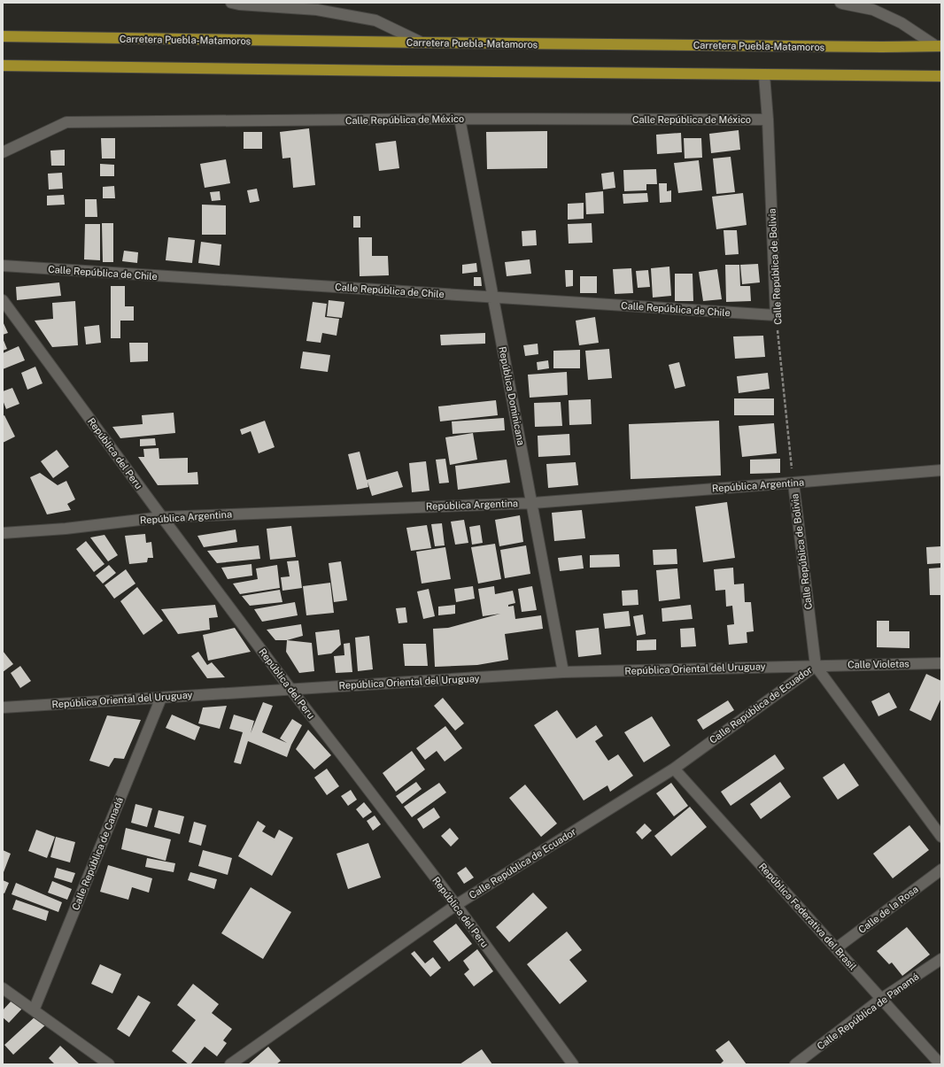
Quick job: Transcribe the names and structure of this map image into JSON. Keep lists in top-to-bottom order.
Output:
{
  "streets": {
    "main road": ["Carretera Puebla-Matamoros"],
    "street": [
      "Calle República de México",
      "Calle República de Bolivia",
      "Calle República de Chile",
      "República Dominicana",
      "República del Peru",
      "República Argentina",
      "Calle Violetas",
      "República Oriental del Uruguay",
      "Calle República de Ecuador",
      "Calle República de Canadá",
      "Calle de la Rosa",
      "República Federativa del Brasil",
      "Calle República de Panamá"
    ]
  },
  "crossings": [
    ["Calle República de México", "Calle República de Bolivia"],
    ["Calle República de México", "República Dominicana"],
    ["Calle República de Bolivia", "Calle República de Chile"],
    ["Calle República de Bolivia", "República Argentina"],
    ["Calle República de Bolivia", "Calle Violetas"],
    ["Calle República de Bolivia", "República Oriental del Uruguay"],
    ["Calle República de Bolivia", "Calle República de Ecuador"],
    ["Calle República de Chile", "República Dominicana"],
    ["República Dominicana", "República Argentina"],
    ["República Dominicana", "República Oriental del Uruguay"],
    ["República del Peru", "República Argentina"],
    ["República del Peru", "República Oriental del Uruguay"],
    ["República del Peru", "Calle República de Ecuador"],
    ["Calle Violetas", "República Oriental del Uruguay"],
    ["Calle Violetas", "Calle República de Ecuador"],
    ["República Oriental del Uruguay", "Calle República de Ecuador"],
    ["República Oriental del Uruguay", "Calle República de Canadá"],
    ["Calle República de Ecuador", "República Federativa del Brasil"],
    ["Calle de la Rosa", "República Federativa del Brasil"],
    ["República Federativa del Brasil", "Calle República de Panamá"]
  ]
}
